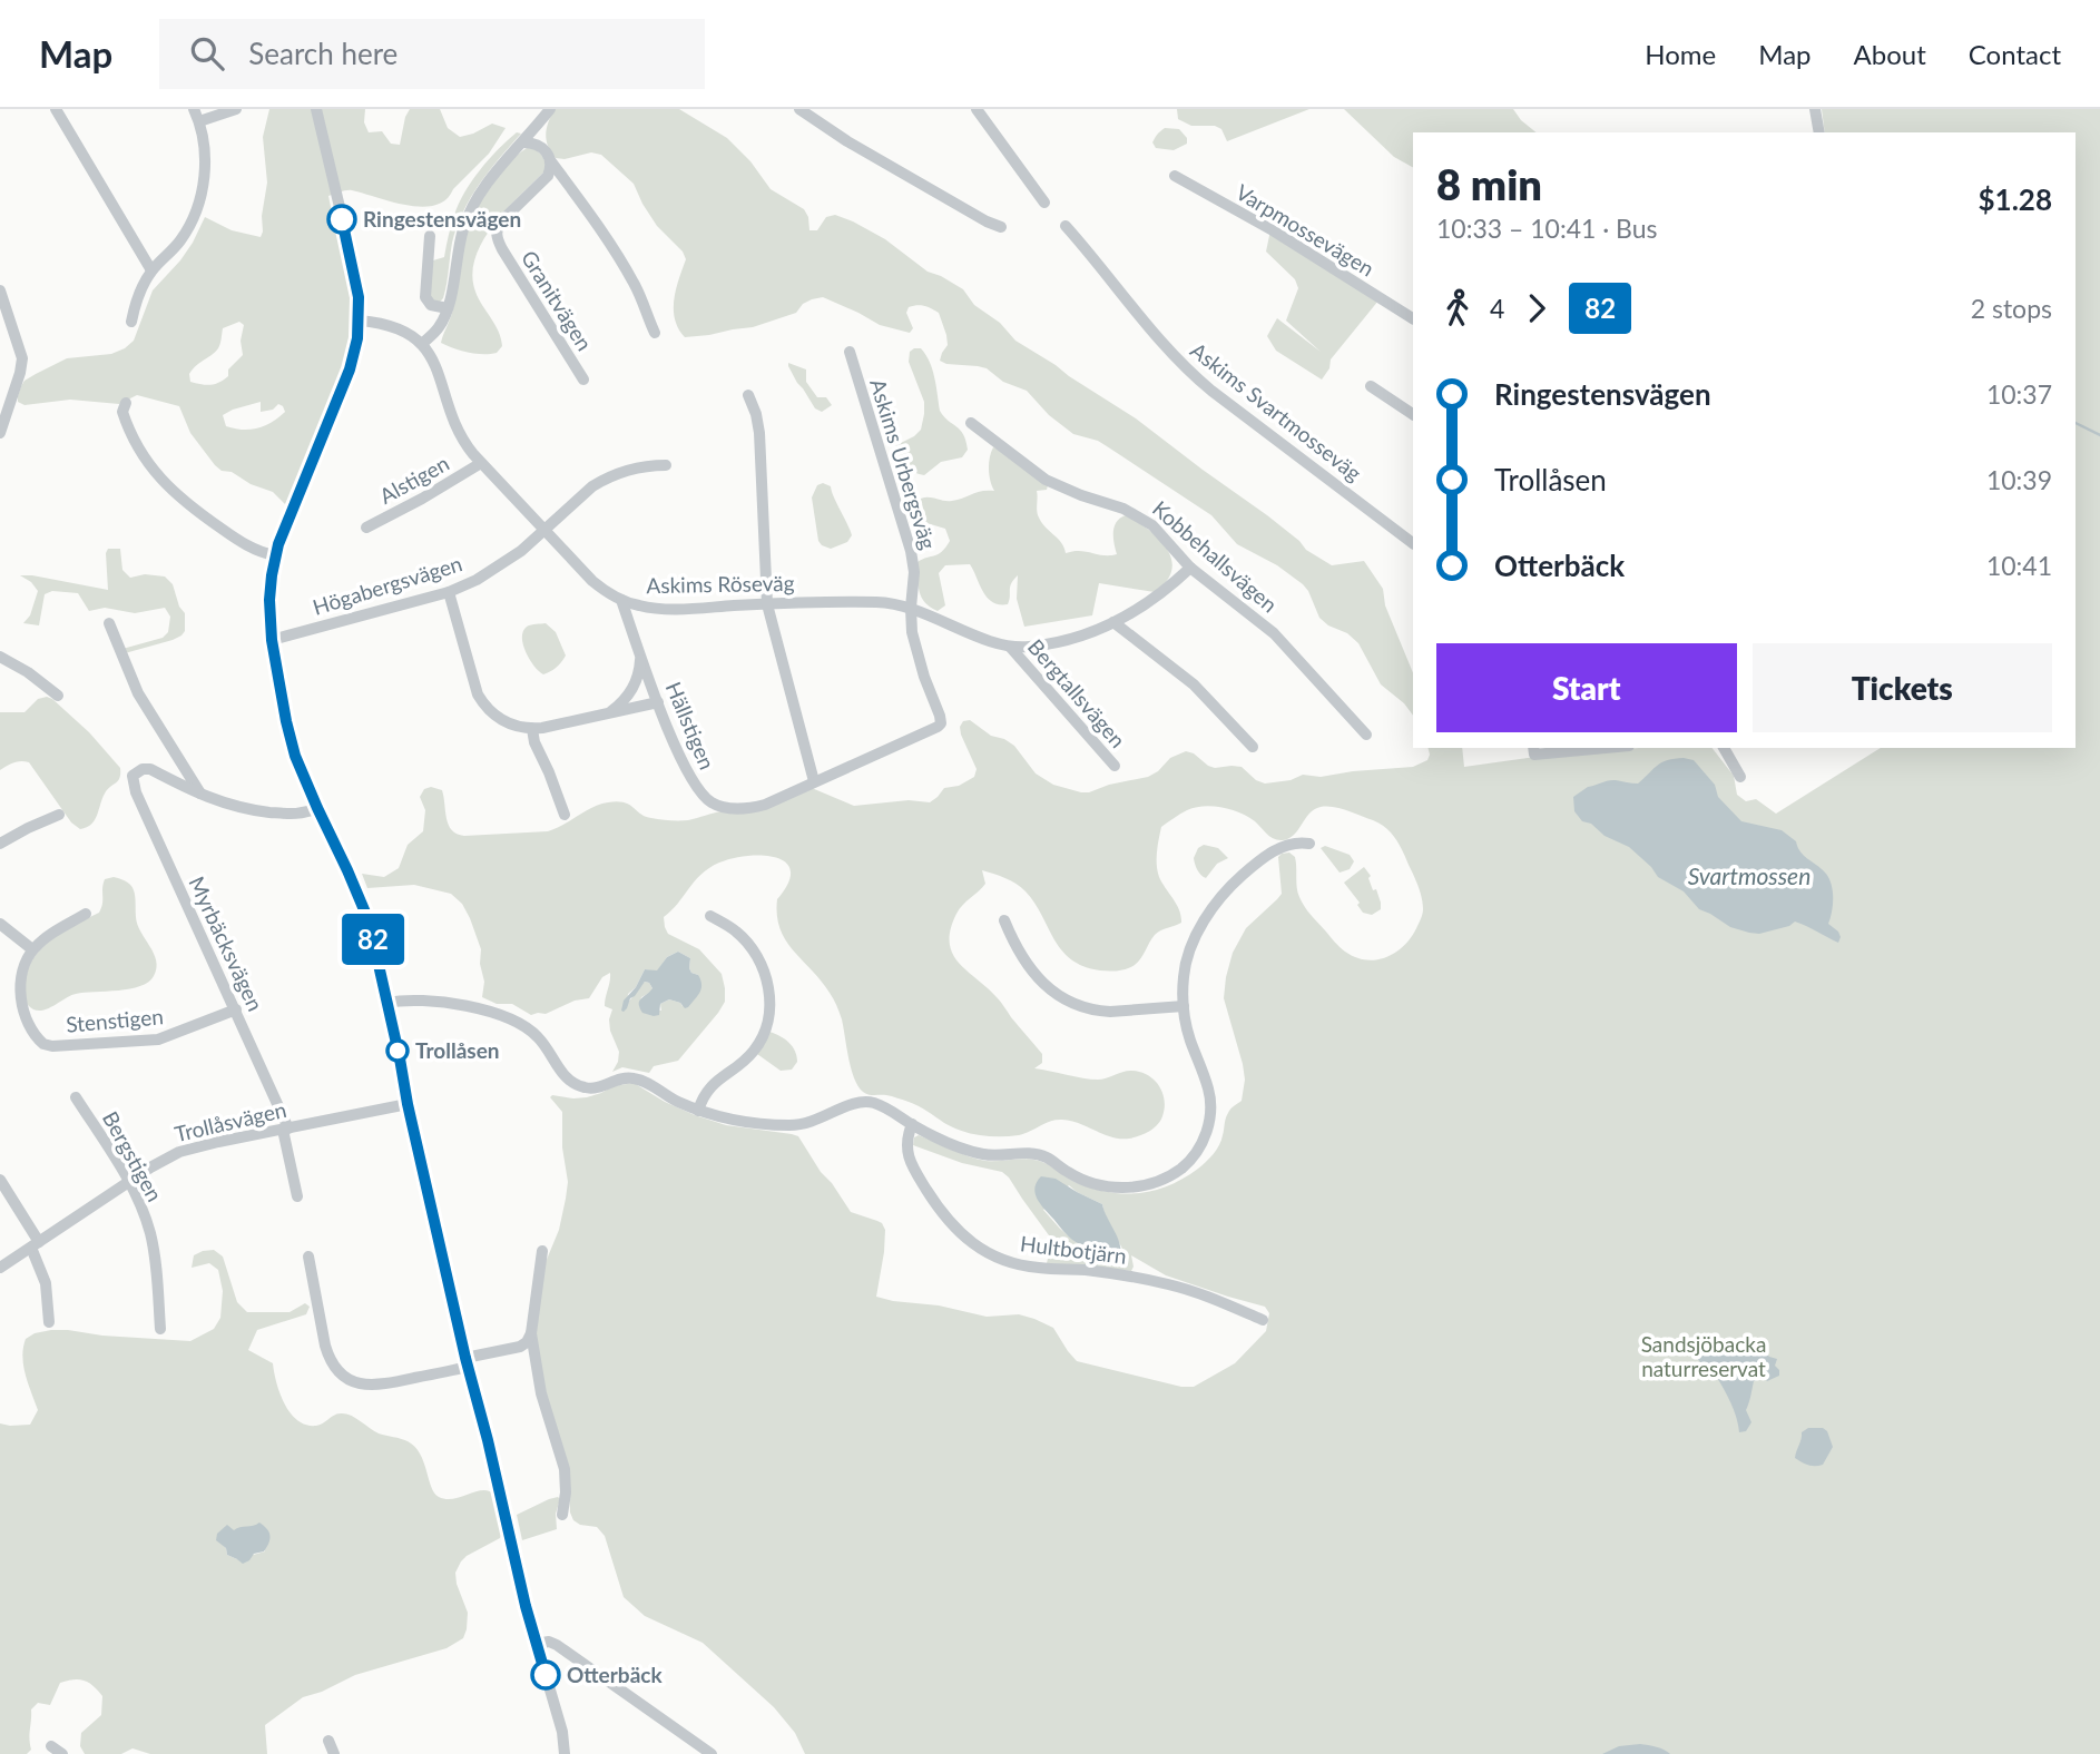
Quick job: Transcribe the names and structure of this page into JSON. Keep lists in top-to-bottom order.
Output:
{
  "streets": {
    "street": [
      "Varpmossevägen",
      "Granitvägen",
      "Askims Svartmosseväg",
      "Askims Urbergsväg",
      "Alstigen",
      "Kobbehallsvägen",
      "Askims Röseväg",
      "Högabergsvägen",
      "Bergtallsvägen",
      "Hällstigen",
      "Myrbäcksvägen",
      "Stenstigen",
      "Trollåsvägen",
      "Bergstigen",
      "Hultbotjärn"
    ]
  },
  "crossings": [
    ["Askims Urbergsväg", "Askims Röseväg"],
    ["Askims Urbergsväg", "Hällstigen"],
    ["Alstigen", "Askims Röseväg"],
    ["Kobbehallsvägen", "Askims Röseväg"],
    ["Askims Röseväg", "Högabergsvägen"],
    ["Askims Röseväg", "Bergtallsvägen"],
    ["Askims Röseväg", "Hällstigen"],
    ["Högabergsvägen", "Hällstigen"],
    ["Myrbäcksvägen", "Stenstigen"],
    ["Myrbäcksvägen", "Trollåsvägen"],
    ["Trollåsvägen", "Bergstigen"]
  ],
  "water": ["Svartmossen"],
  "parks": ["Sandsjöbacka naturreservat"],
  "places": ["Ringestensvägen", "Trollåsen", "Otterbäck"],
  "lines": ["bus line 82"],
  "page": {
    "header": "Map",
    "search": "Search here",
    "nav": [
      "Home",
      "Map",
      "About",
      "Contact"
    ],
    "on_map": "82",
    "heading": ["8 min", "10:33 – 10:41 · Bus", "$1.28"],
    "legs": ["4", "82", "2 stops"],
    "list": [
      {
        "name": "Ringestensvägen",
        "value": "10:37"
      },
      {
        "name": "Trollåsen",
        "value": "10:39"
      },
      {
        "name": "Otterbäck",
        "value": "10:41"
      }
    ],
    "buttons": ["Start", "Tickets"]
  }
}
